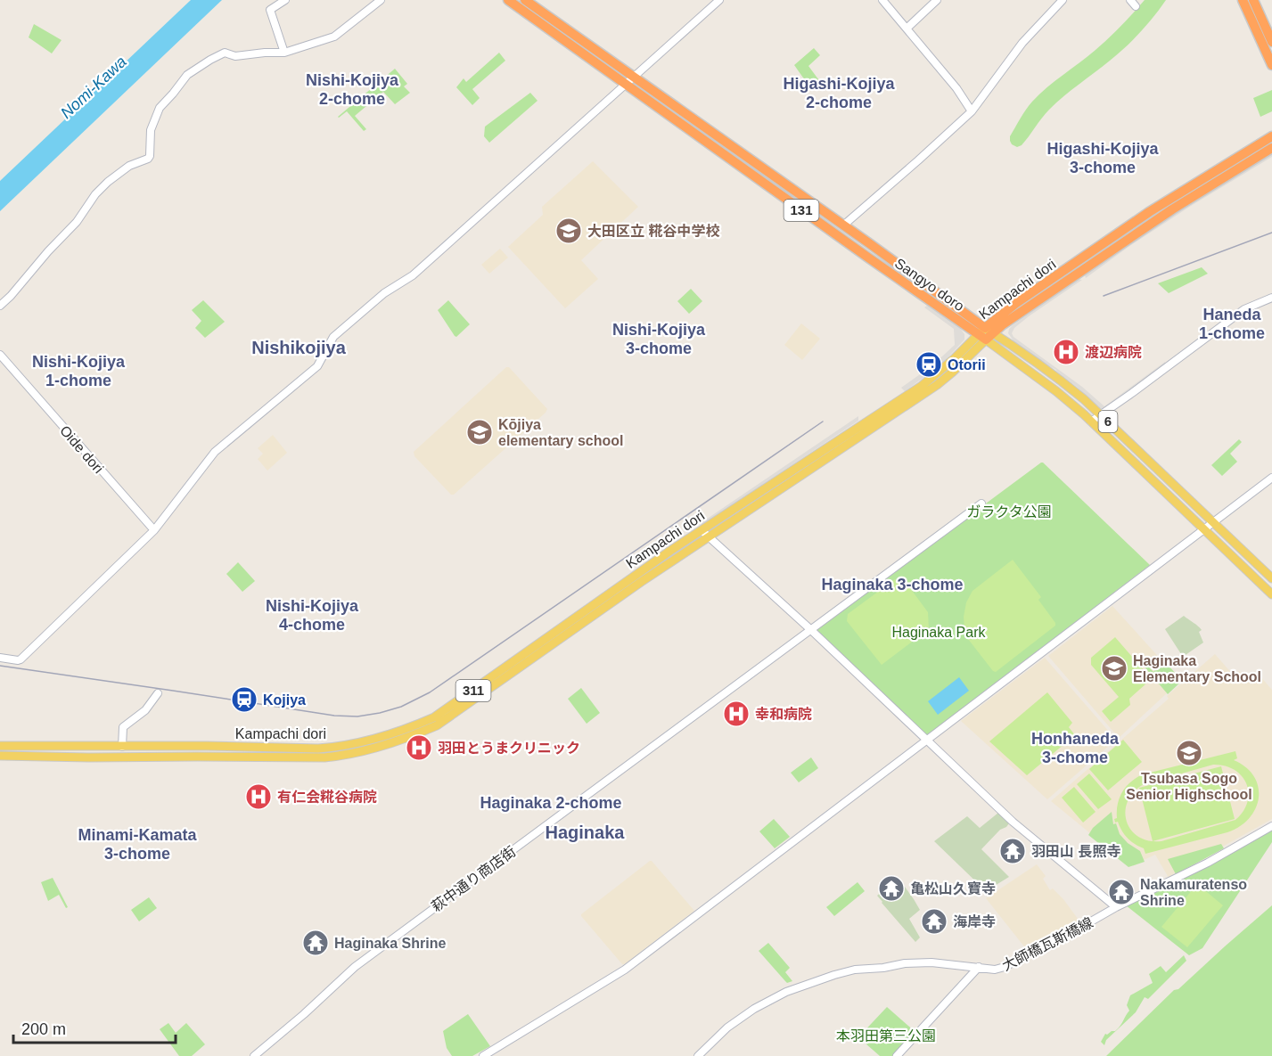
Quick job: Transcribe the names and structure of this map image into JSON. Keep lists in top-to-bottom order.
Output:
{
  "streets": {
    "highway": ["131", "Sangyo doro", "Kampachi dori"],
    "main road": ["6", "311"],
    "street": ["Oide dori", "萩中通り商店街", "大師橋瓦斯橋線"]
  },
  "crossings": [
    ["131", "Sangyo doro"],
    ["Sangyo doro", "Kampachi dori"]
  ],
  "districts": [
    "Nishi-Kojiya 2-chome",
    "Higashi-Kojiya 2-chome",
    "Higashi-Kojiya 3-chome",
    "Haneda 1-chome",
    "Nishi-Kojiya 3-chome",
    "Nishikojiya",
    "Nishi-Kojiya 1-chome",
    "Haginaka 3-chome",
    "Nishi-Kojiya 4-chome",
    "Honhaneda 3-chome",
    "Haginaka 2-chome",
    "Haginaka",
    "Minami-Kamata 3-chome"
  ],
  "water": ["Nomi-Kawa"],
  "parks": ["ガラクタ公園", "Haginaka Park", "本羽田第三公園"],
  "places": {
    "school or university": [
      "大田区立 糀谷中学校",
      "Kōjiya elementary school",
      "Haginaka Elementary School",
      "Tsubasa Sogo Senior Highschool"
    ],
    "hospital": [
      "渡辺病院",
      "幸和病院",
      "羽田とうまクリニック",
      "有仁会糀谷病院"
    ],
    "station": ["Otorii", "Kojiya"],
    "temple": [
      "羽田山 長照寺",
      "亀松山久寶寺",
      "Nakamuratenso Shrine",
      "海岸寺",
      "Haginaka Shrine"
    ]
  },
  "scale_bar": "200 m"
}
